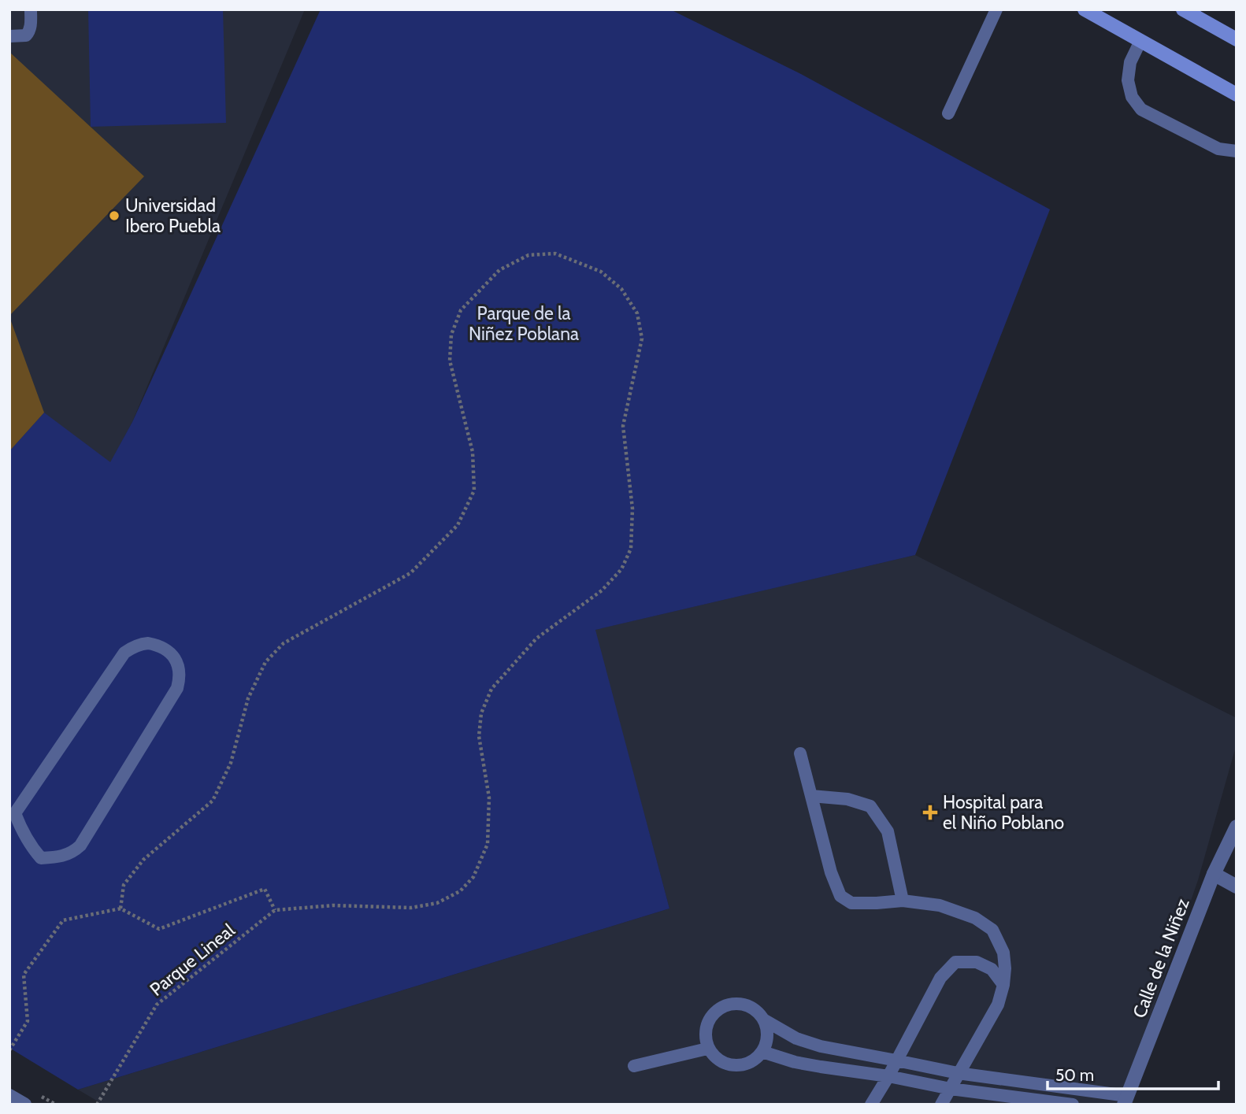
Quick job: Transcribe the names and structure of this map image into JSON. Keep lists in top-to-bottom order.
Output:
{
  "streets": {
    "street": ["Calle de la Niñez"],
    "path": ["Parque Lineal"]
  },
  "parks": ["Parque de la Niñez Poblana"],
  "places": {
    "other": ["Universidad Ibero Puebla"],
    "health": ["Hospital para el Niño Poblano"]
  },
  "scale_bar": "50 m"
}
